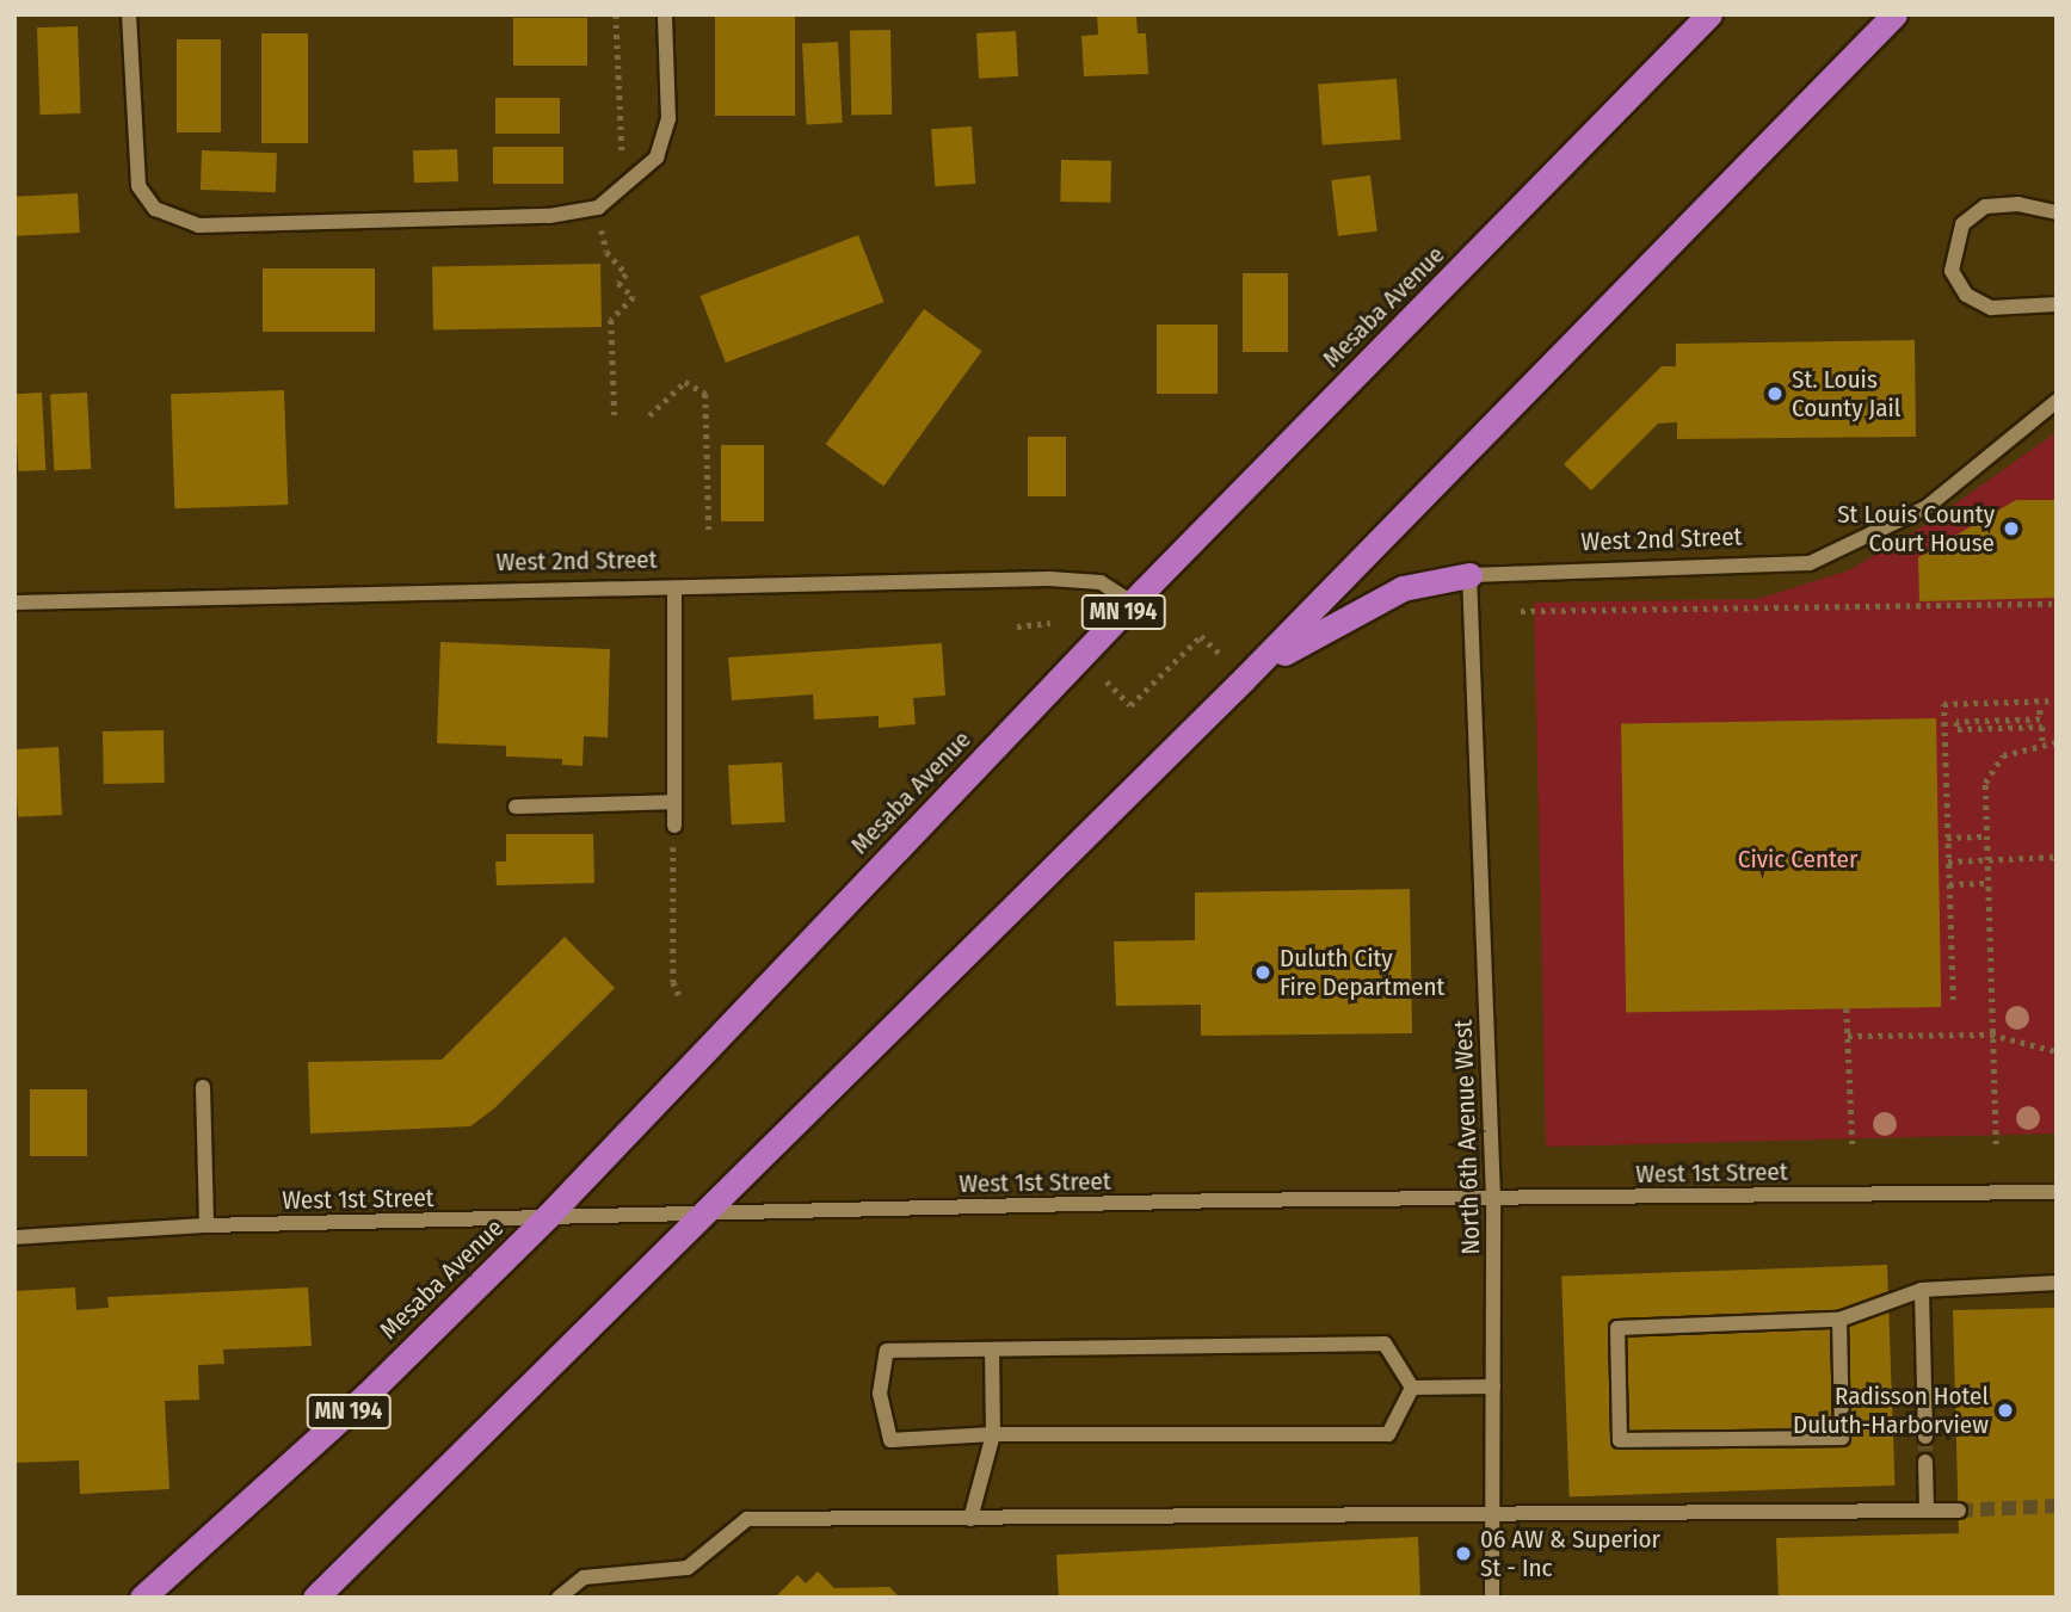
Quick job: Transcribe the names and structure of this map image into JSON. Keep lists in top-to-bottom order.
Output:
{
  "streets": {
    "highway": ["Mesaba Avenue", "West 2nd Street", "MN 194"],
    "street": ["North 6th Avenue West", "West 1st Street"]
  },
  "crossings": [
    ["Mesaba Avenue", "West 2nd Street"],
    ["Mesaba Avenue", "West 1st Street"],
    ["West 2nd Street", "North 6th Avenue West"],
    ["North 6th Avenue West", "West 1st Street"]
  ],
  "parks": ["Civic Center"],
  "places": [
    "St. Louis County Jail",
    "St Louis County Court House",
    "Duluth City Fire Department",
    "Radisson Hotel Duluth-Harborview",
    "06 AW & Superior St - Inc"
  ]
}
